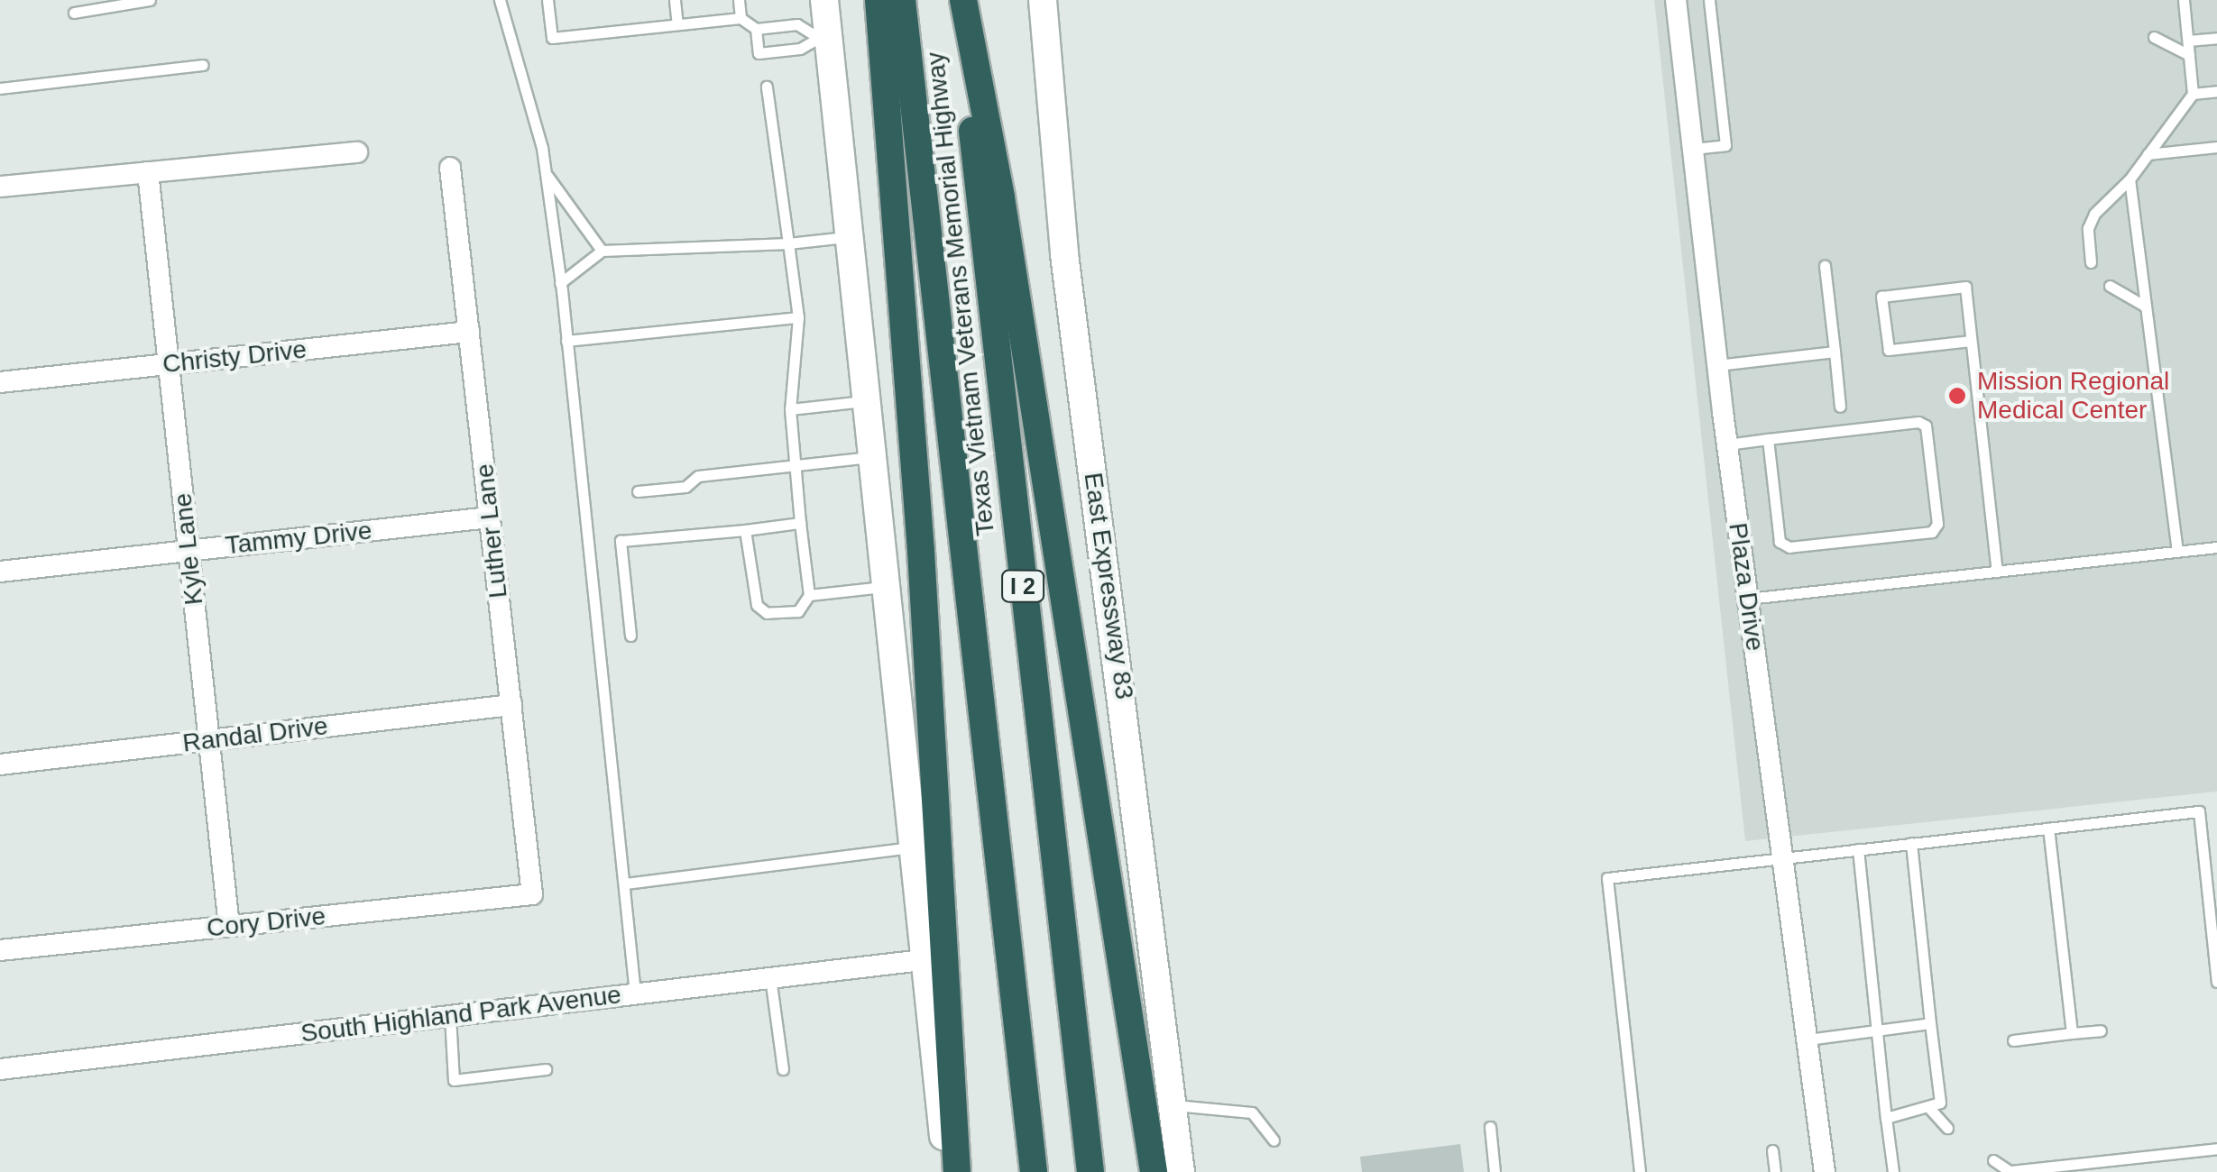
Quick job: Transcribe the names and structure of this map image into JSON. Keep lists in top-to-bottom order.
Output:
{
  "streets": {
    "highway": ["Texas Vietnam Veterans Memorial Highway", "I 2"],
    "main road": ["East Expressway 83"],
    "street": [
      "Christy Drive",
      "Luther Lane",
      "Tammy Drive",
      "Kyle Lane",
      "Plaza Drive",
      "Randal Drive",
      "Cory Drive",
      "South Highland Park Avenue"
    ]
  },
  "crossings": [
    ["Christy Drive", "Luther Lane"],
    ["Christy Drive", "Kyle Lane"],
    ["Luther Lane", "Tammy Drive"],
    ["Luther Lane", "Randal Drive"],
    ["Luther Lane", "Cory Drive"],
    ["Tammy Drive", "Kyle Lane"],
    ["Kyle Lane", "Randal Drive"],
    ["Kyle Lane", "Cory Drive"]
  ],
  "places": ["Mission Regional Medical Center"]
}
